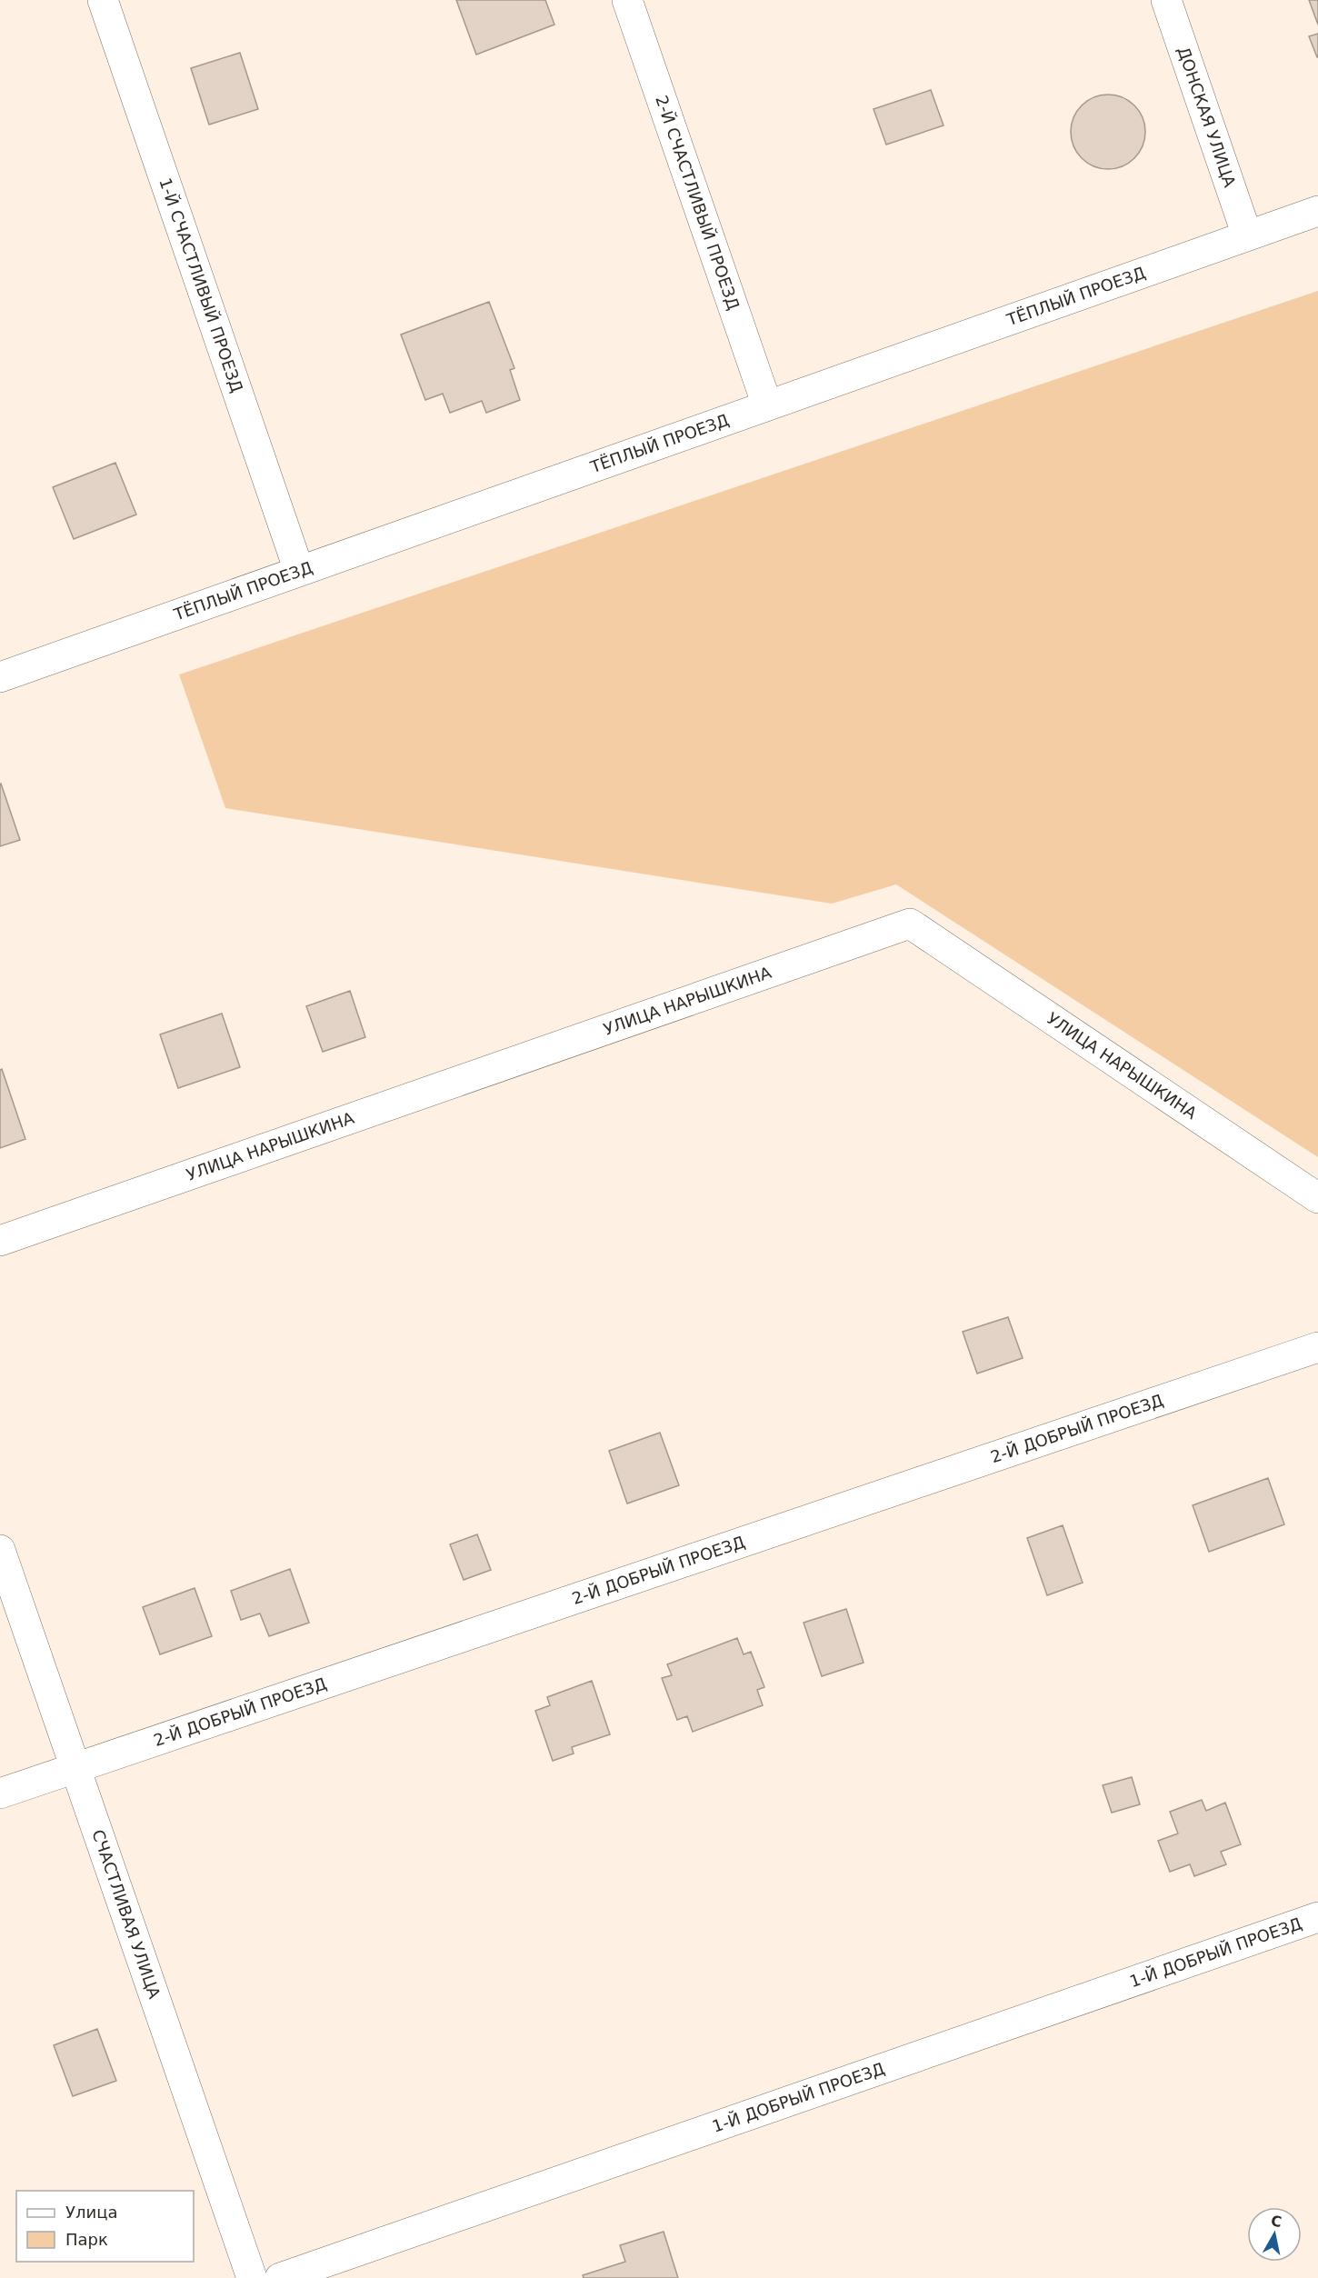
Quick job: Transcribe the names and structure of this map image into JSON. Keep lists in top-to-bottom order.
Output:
{
  "streets": {
    "street": [
      "ДОНСКАЯ УЛИЦА",
      "2-Й СЧАСТЛИВЫЙ ПРОЕЗД",
      "1-Й СЧАСТЛИВЫЙ ПРОЕЗД",
      "ТЁПЛЫЙ ПРОЕЗД",
      "УЛИЦА НАРЫШКИНА",
      "2-Й ДОБРЫЙ ПРОЕЗД",
      "СЧАСТЛИВАЯ УЛИЦА",
      "1-Й ДОБРЫЙ ПРОЕЗД"
    ]
  },
  "crossings": [
    ["ДОНСКАЯ УЛИЦА", "ТЁПЛЫЙ ПРОЕЗД"],
    ["2-Й СЧАСТЛИВЫЙ ПРОЕЗД", "ТЁПЛЫЙ ПРОЕЗД"],
    ["1-Й СЧАСТЛИВЫЙ ПРОЕЗД", "ТЁПЛЫЙ ПРОЕЗД"],
    ["2-Й ДОБРЫЙ ПРОЕЗД", "СЧАСТЛИВАЯ УЛИЦА"]
  ],
  "legend": ["Улица", "Парк"],
  "north": "top"
}
